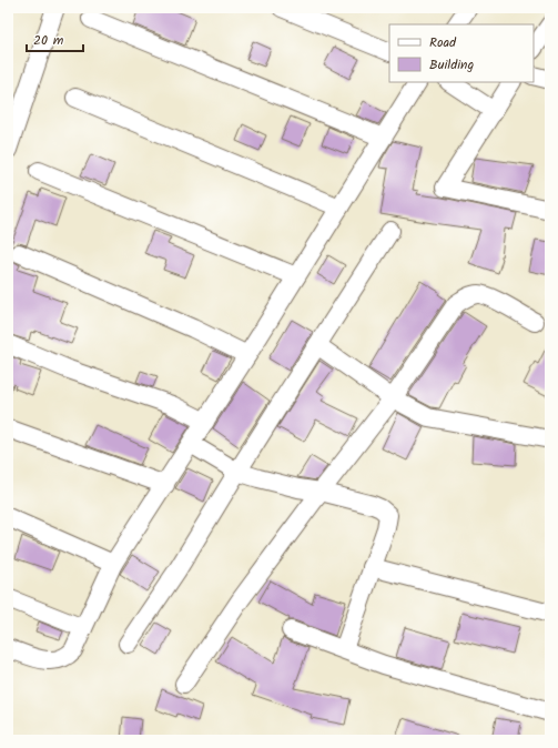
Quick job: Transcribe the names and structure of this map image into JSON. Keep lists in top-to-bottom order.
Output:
{
  "legend": ["Road", "Building"],
  "scale_bar": "20 m"
}
